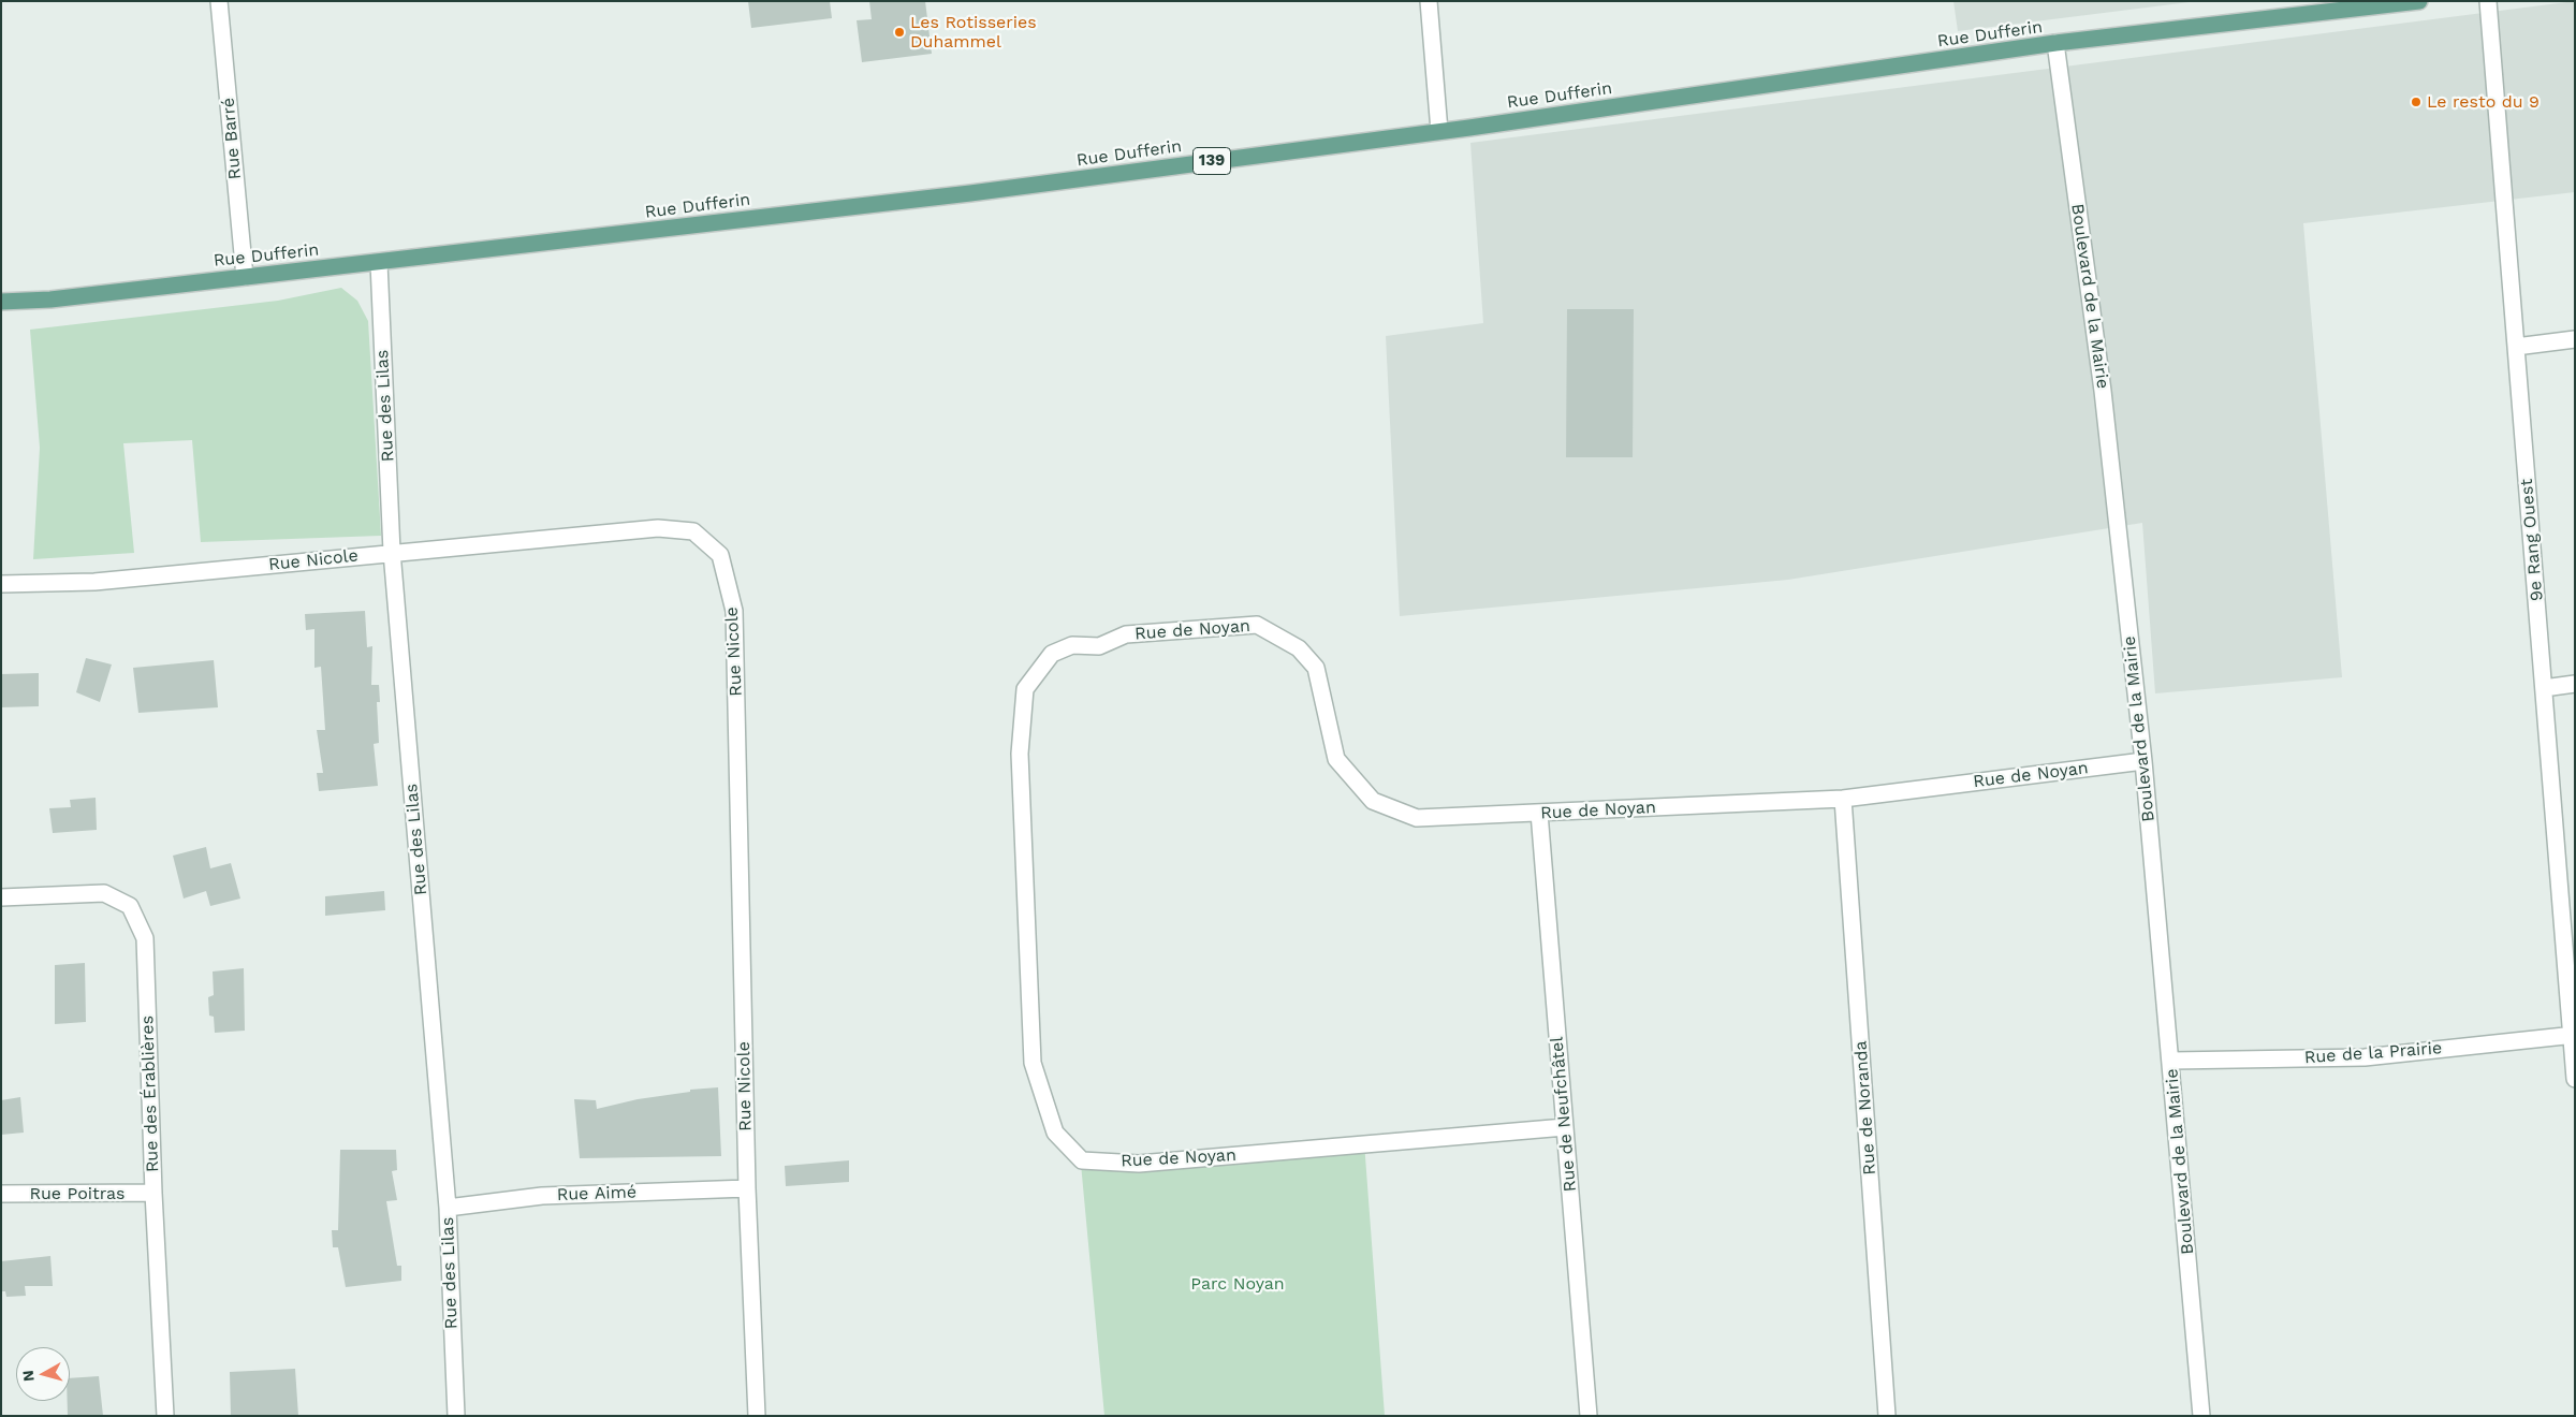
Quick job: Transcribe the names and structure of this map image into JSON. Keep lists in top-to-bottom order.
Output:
{
  "streets": {
    "main road": ["Rue Dufferin", "139"],
    "street": [
      "Rue Barré",
      "Boulevard de la Mairie",
      "Rue des Lilas",
      "9e Rang Ouest",
      "Rue Nicole",
      "Rue de Noyan",
      "Rue de la Prairie",
      "Rue des Érablières",
      "Rue de Noranda",
      "Rue de Neufchâtel",
      "Rue Poitras",
      "Rue Aimé"
    ]
  },
  "crossings": [
    ["Rue Dufferin", "Rue Barré"],
    ["Rue Dufferin", "Boulevard de la Mairie"],
    ["Rue Dufferin", "Rue des Lilas"],
    ["Boulevard de la Mairie", "Rue de Noyan"],
    ["Boulevard de la Mairie", "Rue de la Prairie"],
    ["Rue des Lilas", "Rue Nicole"],
    ["Rue des Lilas", "Rue Aimé"],
    ["9e Rang Ouest", "Rue de la Prairie"],
    ["Rue Nicole", "Rue Aimé"],
    ["Rue de Noyan", "Rue de Noranda"],
    ["Rue de Noyan", "Rue de Neufchâtel"],
    ["Rue des Érablières", "Rue Poitras"]
  ],
  "parks": ["Parc Noyan"],
  "places": ["Les Rotisseries Duhammel", "Le resto du 9"],
  "north": "left"
}
